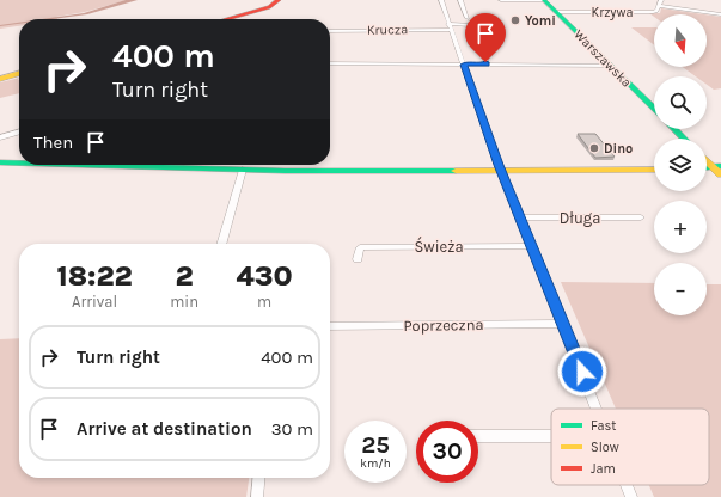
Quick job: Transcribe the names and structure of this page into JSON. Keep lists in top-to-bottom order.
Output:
{
  "streets": {
    "street": [
      "Krzywa",
      "Krucza",
      "Warszawska",
      "Długa",
      "Świeża",
      "Poprzeczna"
    ]
  },
  "crossings": [
    ["Krzywa", "Warszawska"]
  ],
  "places": ["Yomi", "Dino"],
  "legend": ["Fast", "Slow", "Jam"],
  "north": "bottom",
  "page": {
    "map_buttons": ["+", "−"],
    "turn": ["400 m", "Turn right"],
    "then": "Then",
    "eta": [
      "18:22",
      "Arrival",
      "2",
      "min",
      "430",
      "m"
    ],
    "list": [
      {
        "name": "Turn right",
        "value": "400 m"
      },
      {
        "name": "Arrive at destination",
        "value": "30 m"
      }
    ],
    "speed": "25 km/h",
    "limit": "30"
  }
}
